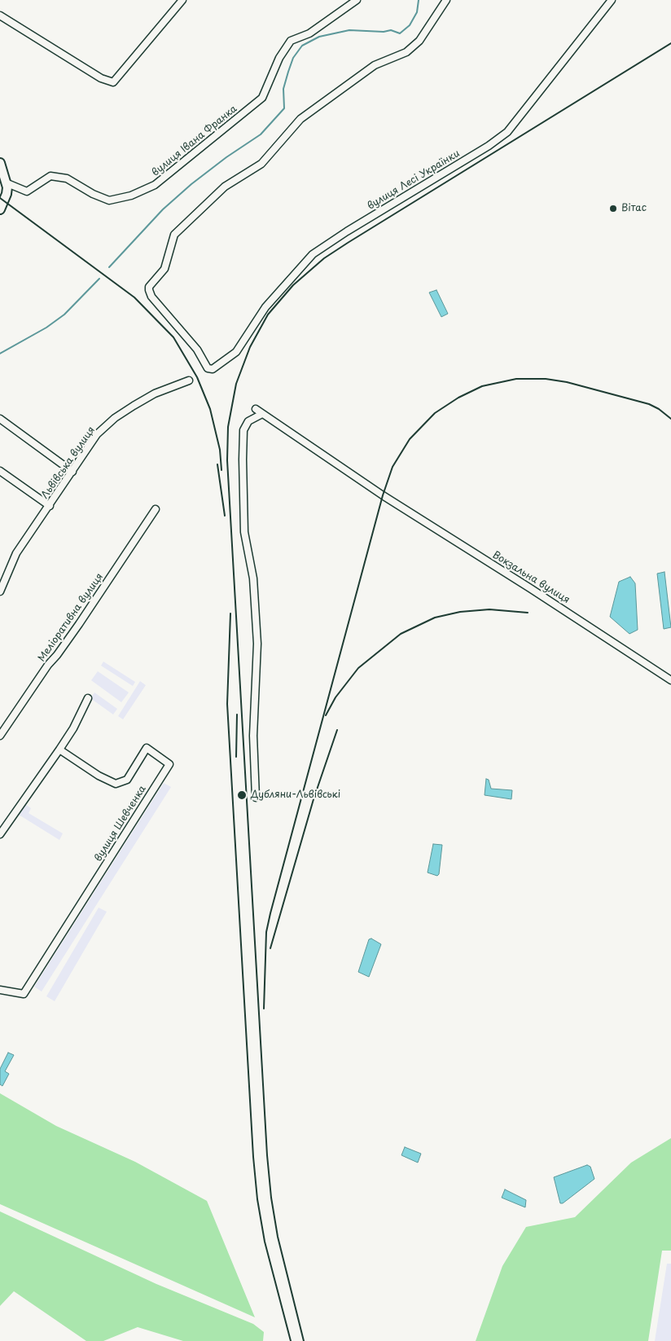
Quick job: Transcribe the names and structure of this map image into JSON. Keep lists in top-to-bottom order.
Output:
{
  "streets": {
    "street": [
      "вулиця Івана Франка",
      "вулиця Лесі Українки",
      "Львівська вулиця",
      "Вокзальна вулиця",
      "Меліоративна вулиця",
      "вулиця Шевченка"
    ]
  },
  "places": ["Вітас", "Дубляни-Львівські"]
}
